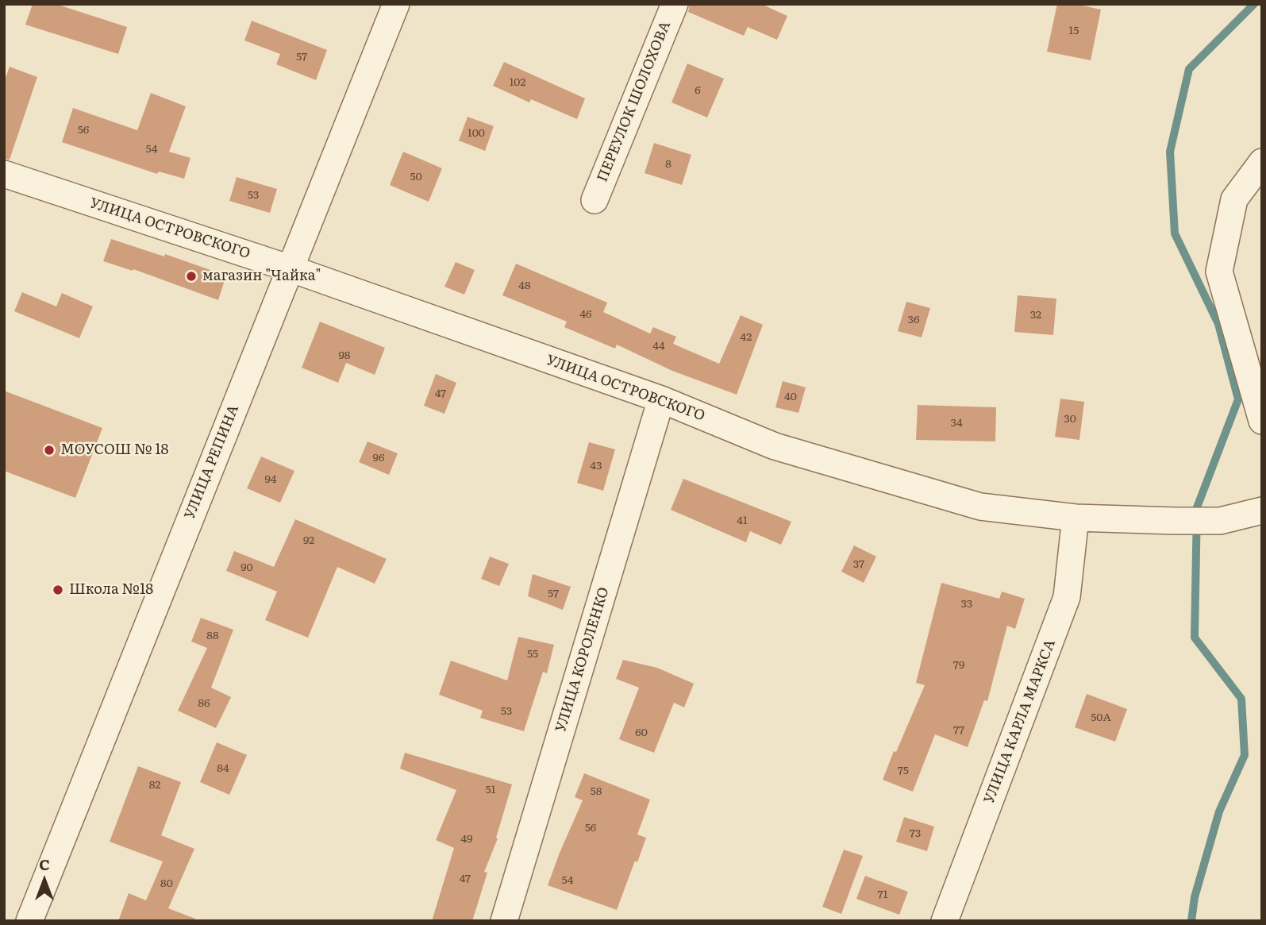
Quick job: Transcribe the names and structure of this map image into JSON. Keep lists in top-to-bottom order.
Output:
{
  "streets": {
    "street": [
      "ПЕРЕУЛОК ШОЛОХОВА",
      "УЛИЦА ОСТРОВСКОГО",
      "УЛИЦА РЕПИНА",
      "УЛИЦА КОРОЛЕНКО",
      "УЛИЦА КАРЛА МАРКСА"
    ]
  },
  "crossings": [
    ["УЛИЦА ОСТРОВСКОГО", "УЛИЦА РЕПИНА"],
    ["УЛИЦА ОСТРОВСКОГО", "УЛИЦА КОРОЛЕНКО"],
    ["УЛИЦА ОСТРОВСКОГО", "УЛИЦА КАРЛА МАРКСА"]
  ],
  "places": ["магазин \"Чайка\"", "МОУСОШ № 18", "Школа №18"],
  "house_numbers": [
    "15",
    "57",
    "102",
    "6",
    "56",
    "100",
    "54",
    "8",
    "50",
    "53",
    "48",
    "46",
    "32",
    "36",
    "42",
    "44",
    "98",
    "47",
    "40",
    "30",
    "34",
    "96",
    "43",
    "94",
    "41",
    "92",
    "37",
    "90",
    "57",
    "33",
    "88",
    "55",
    "79",
    "86",
    "53",
    "50А",
    "77",
    "60",
    "84",
    "75",
    "82",
    "51",
    "58",
    "56",
    "73",
    "49",
    "47",
    "54",
    "80",
    "71"
  ],
  "north": "top"
}
